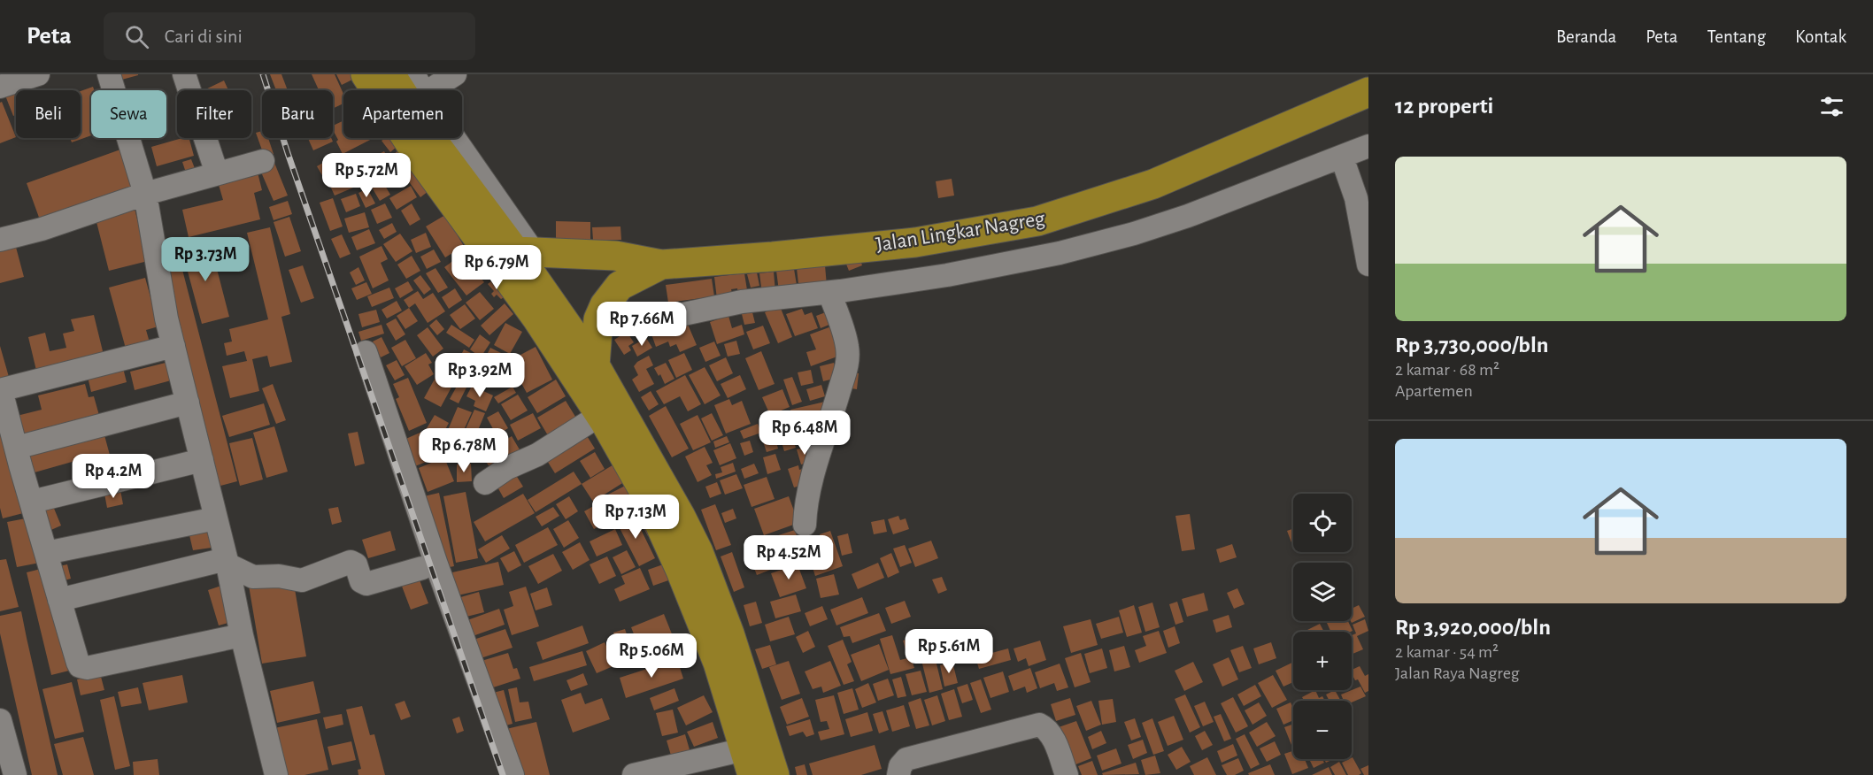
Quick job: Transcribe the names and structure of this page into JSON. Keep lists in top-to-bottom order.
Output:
{
  "streets": {
    "highway": ["Jalan Lingkar Nagreg"]
  },
  "page": {
    "header": "Peta",
    "search": "Cari di sini",
    "nav": [
      "Beranda",
      "Peta",
      "Tentang",
      "Kontak"
    ],
    "heading": "12 properti",
    "chip": [
      "Beli",
      "Sewa",
      "Filter",
      "Baru",
      "Apartemen"
    ],
    "list": [
      {
        "name": "Rp 3,730,000/bln",
        "note": "2 kamar · 68 m² · Apartemen"
      },
      {
        "name": "Rp 3,920,000/bln",
        "note": "2 kamar · 54 m² · Jalan Raya Nagreg"
      }
    ],
    "price": [
      "Rp 5.72M",
      "Rp 3.73M",
      "Rp 6.79M",
      "Rp 7.66M",
      "Rp 3.92M",
      "Rp 6.48M",
      "Rp 6.78M",
      "Rp 4.2M",
      "Rp 7.13M",
      "Rp 4.52M",
      "Rp 5.61M",
      "Rp 5.06M"
    ],
    "map_buttons": ["+", "−"]
  }
}
